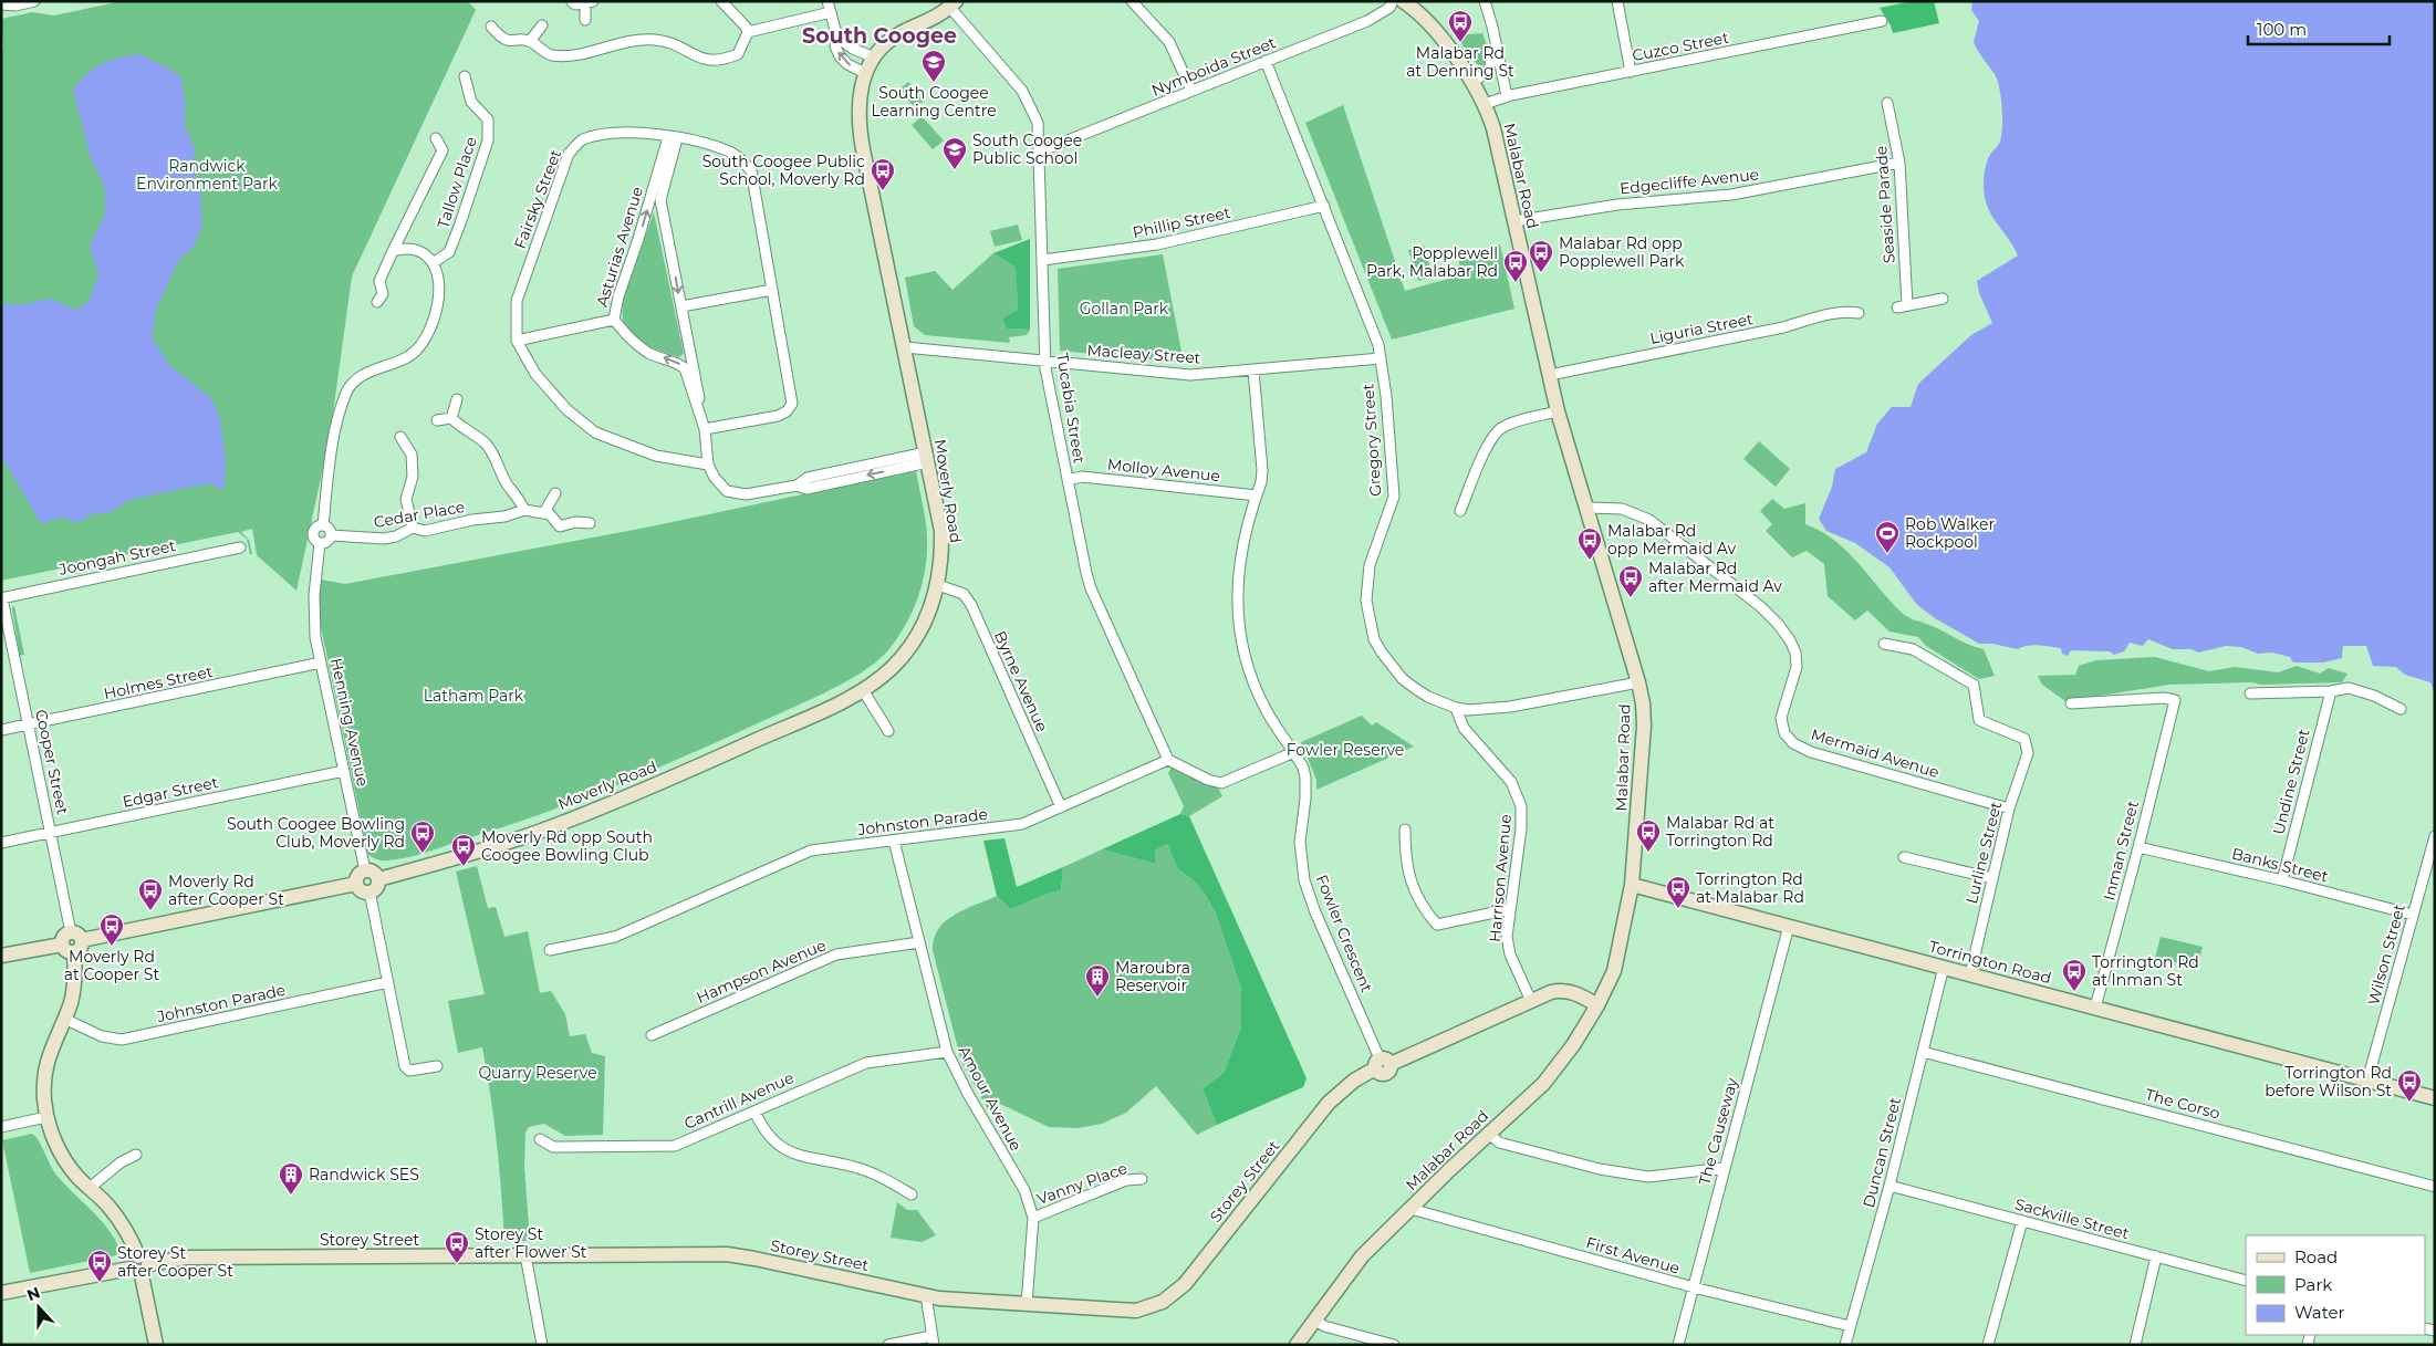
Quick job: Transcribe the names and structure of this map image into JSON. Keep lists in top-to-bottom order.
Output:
{
  "streets": {
    "street": [
      "Cuzco Street",
      "Nymboida Street",
      "Malabar Road",
      "Edgecliffe Avenue",
      "Tallow Place",
      "Fairsky Street",
      "Seaside Parade",
      "Phillip Street",
      "Asturias Avenue",
      "Liguria Street",
      "Macleay Street",
      "Tucabia Street",
      "Gregory Street",
      "Molloy Avenue",
      "Moverly Road",
      "Cedar Place",
      "Joongah Street",
      "Byrne Avenue",
      "Holmes Street",
      "Henning Avenue",
      "Mermaid Avenue",
      "Cooper Street",
      "Undine Street",
      "Edgar Street",
      "Johnston Parade",
      "Inman Street",
      "Lurline Street",
      "Banks Street",
      "Harrison Avenue",
      "Fowler Crescent",
      "Wilson Street",
      "Torrington Road",
      "Hampson Avenue",
      "Amour Avenue",
      "Cantrill Avenue",
      "The Corso",
      "The Causeway",
      "Duncan Street",
      "Storey Street",
      "Vanny Place",
      "Sackville Street",
      "First Avenue"
    ]
  },
  "crossings": [
    ["Cuzco Street", "Malabar Road"],
    ["Nymboida Street", "Tucabia Street"],
    ["Nymboida Street", "Gregory Street"],
    ["Malabar Road", "Edgecliffe Avenue"],
    ["Malabar Road", "Liguria Street"],
    ["Malabar Road", "Gregory Street"],
    ["Malabar Road", "Mermaid Avenue"],
    ["Malabar Road", "Torrington Road"],
    ["Malabar Road", "Storey Street"],
    ["Malabar Road", "First Avenue"],
    ["Edgecliffe Avenue", "Seaside Parade"],
    ["Fairsky Street", "Asturias Avenue"],
    ["Phillip Street", "Tucabia Street"],
    ["Phillip Street", "Gregory Street"],
    ["Macleay Street", "Tucabia Street"],
    ["Macleay Street", "Gregory Street"],
    ["Macleay Street", "Moverly Road"],
    ["Macleay Street", "Fowler Crescent"],
    ["Tucabia Street", "Molloy Avenue"],
    ["Tucabia Street", "Moverly Road"],
    ["Tucabia Street", "Johnston Parade"],
    ["Gregory Street", "Harrison Avenue"],
    ["Molloy Avenue", "Fowler Crescent"],
    ["Moverly Road", "Byrne Avenue"],
    ["Moverly Road", "Henning Avenue"],
    ["Cedar Place", "Henning Avenue"],
    ["Joongah Street", "Cooper Street"],
    ["Byrne Avenue", "Johnston Parade"],
    ["Holmes Street", "Henning Avenue"],
    ["Holmes Street", "Cooper Street"],
    ["Henning Avenue", "Edgar Street"],
    ["Mermaid Avenue", "Lurline Street"],
    ["Cooper Street", "Edgar Street"],
    ["Undine Street", "Banks Street"],
    ["Johnston Parade", "Amour Avenue"],
    ["Inman Street", "Banks Street"],
    ["Inman Street", "Torrington Road"],
    ["Lurline Street", "Torrington Road"],
    ["Banks Street", "Wilson Street"],
    ["Harrison Avenue", "Storey Street"],
    ["Fowler Crescent", "Storey Street"],
    ["Wilson Street", "Torrington Road"],
    ["Torrington Road", "The Causeway"],
    ["Torrington Road", "Duncan Street"],
    ["Hampson Avenue", "Amour Avenue"],
    ["Amour Avenue", "Cantrill Avenue"],
    ["Amour Avenue", "Storey Street"],
    ["Amour Avenue", "Vanny Place"],
    ["The Corso", "Duncan Street"],
    ["The Causeway", "First Avenue"],
    ["Duncan Street", "Sackville Street"],
    ["Duncan Street", "First Avenue"]
  ],
  "districts": ["South Coogee"],
  "parks": [
    "Randwick Environment Park",
    "Gollan Park",
    "Latham Park",
    "Fowler Reserve",
    "Quarry Reserve"
  ],
  "places": {
    "bus stop": [
      "Malabar Rd at Denning St",
      "South Coogee Public School, Moverly Rd",
      "Malabar Rd opp Popplewell Park",
      "Popplewell Park, Malabar Rd",
      "Malabar Rd opp Mermaid Av",
      "Malabar Rd after Mermaid Av",
      "Malabar Rd at Torrington Rd",
      "South Coogee Bowling Club, Moverly Rd",
      "Moverly Rd opp South Coogee Bowling Club",
      "Torrington Rd at Malabar Rd",
      "Moverly Rd after Cooper St",
      "Moverly Rd at Cooper St",
      "Torrington Rd at Inman St",
      "Torrington Rd before Wilson St",
      "Storey St after Flower St",
      "Storey St after Cooper St"
    ],
    "school or university": ["South Coogee Learning Centre", "South Coogee Public School"],
    "sports": ["Rob Walker Rockpool"],
    "building": ["Maroubra Reservoir", "Randwick SES"]
  },
  "legend": ["Road", "Park", "Water"],
  "scale_bar": "100 m",
  "north": "top"
}
